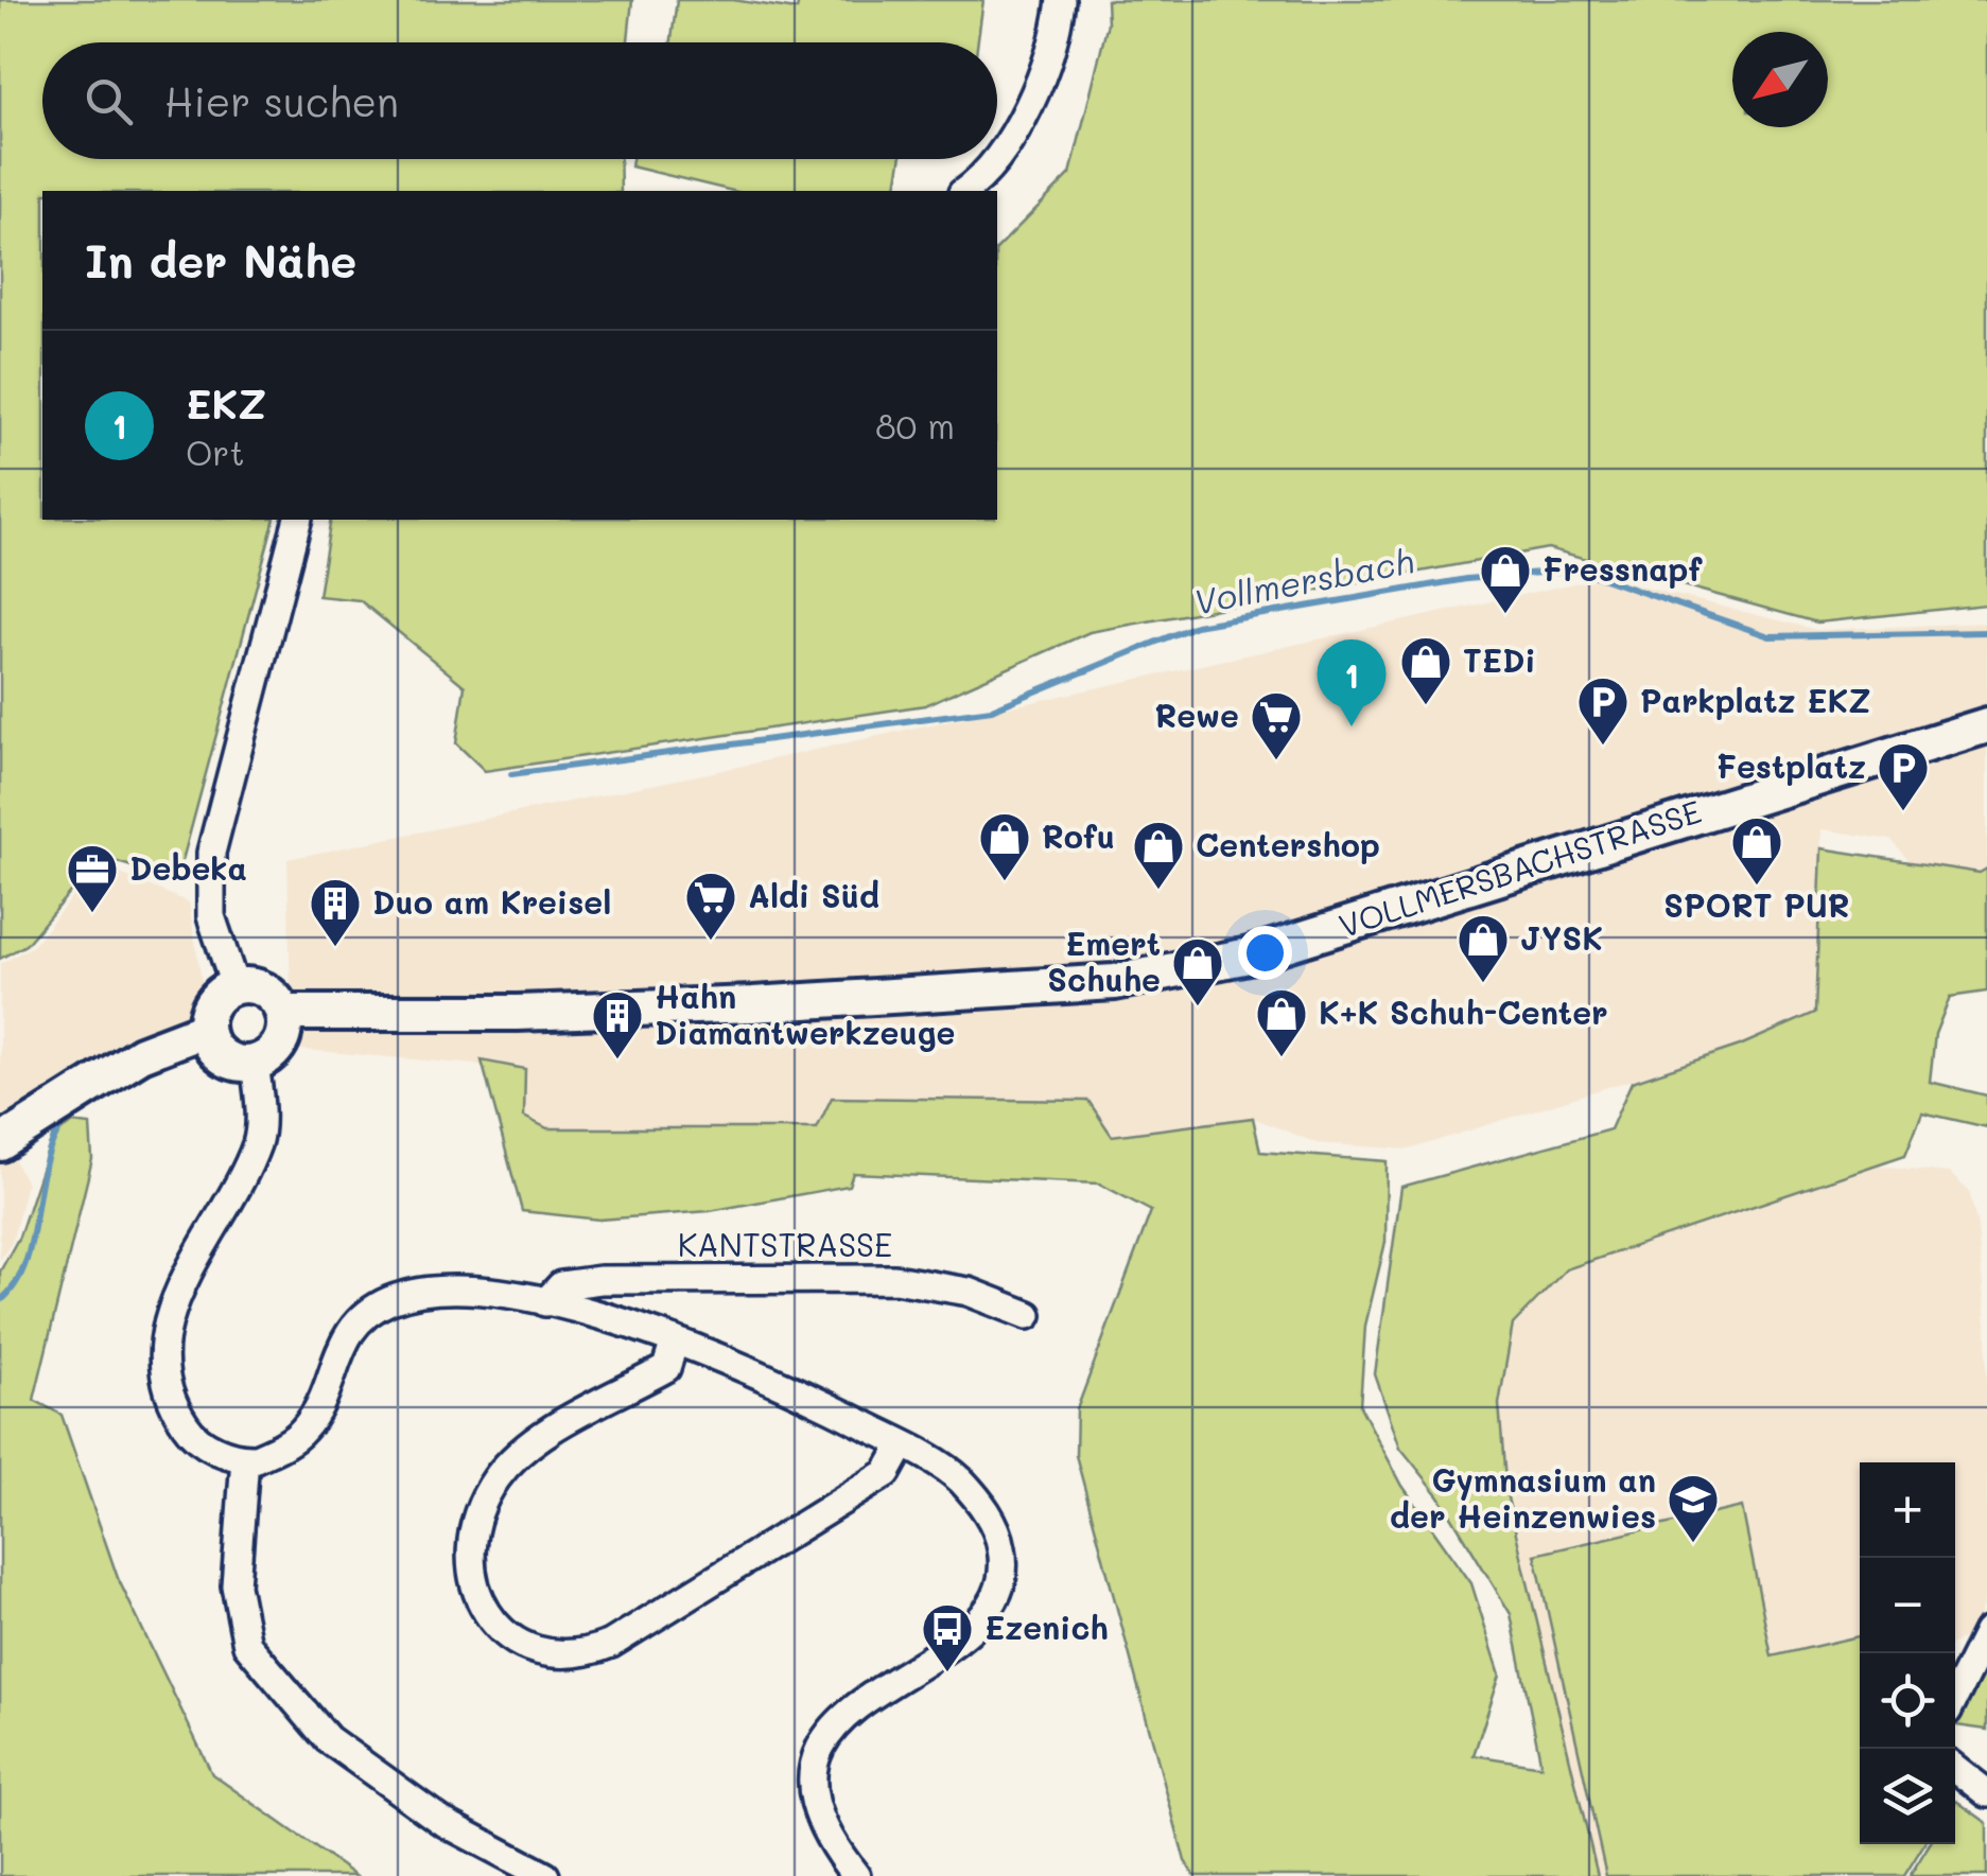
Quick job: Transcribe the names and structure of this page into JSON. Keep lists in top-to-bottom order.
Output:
{
  "streets": {
    "main road": ["VOLLMERSBACHSTRASSE"],
    "street": ["KANTSTRASSE"]
  },
  "water": ["Vollmersbach"],
  "places": {
    "shop": [
      "Fressnapf",
      "TEDi",
      "Rofu",
      "SPORT PUR",
      "Centershop",
      "JYSK",
      "Emert Schuhe",
      "K+K Schuh-Center"
    ],
    "parking": ["Parkplatz EKZ", "Festplatz"],
    "supermarket": ["Rewe", "Aldi Süd"],
    "office": ["Debeka"],
    "building": ["Duo am Kreisel", "Hahn Diamantwerkzeuge"],
    "school or university": ["Gymnasium an der Heinzenwies"],
    "bus stop": ["Ezenich"]
  },
  "north": "bottom left",
  "page": {
    "search": "Hier suchen",
    "heading": "In der Nähe",
    "list": [
      {
        "mark": "1",
        "name": "EKZ",
        "note": "Ort",
        "value": "80 m"
      }
    ],
    "pins": "1",
    "map_buttons": ["+", "−"]
  }
}
